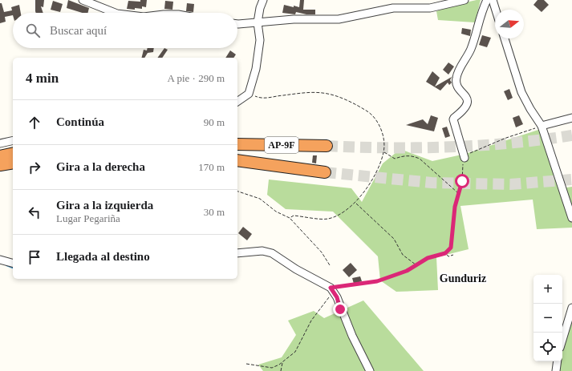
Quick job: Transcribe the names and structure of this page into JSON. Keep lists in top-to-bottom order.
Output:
{
  "streets": {
    "highway": ["AP-9F"]
  },
  "districts": ["Gunduriz"],
  "north": "right",
  "page": {
    "search": "Buscar aquí",
    "heading": ["4 min", "A pie · 290 m"],
    "list": [
      ["Continúa", "90 m"],
      ["Gira a la derecha", "170 m"],
      ["Gira a la izquierda", "Lugar Pegariña", "30 m"],
      "Llegada al destino"
    ],
    "map_buttons": ["+", "−"]
  }
}
